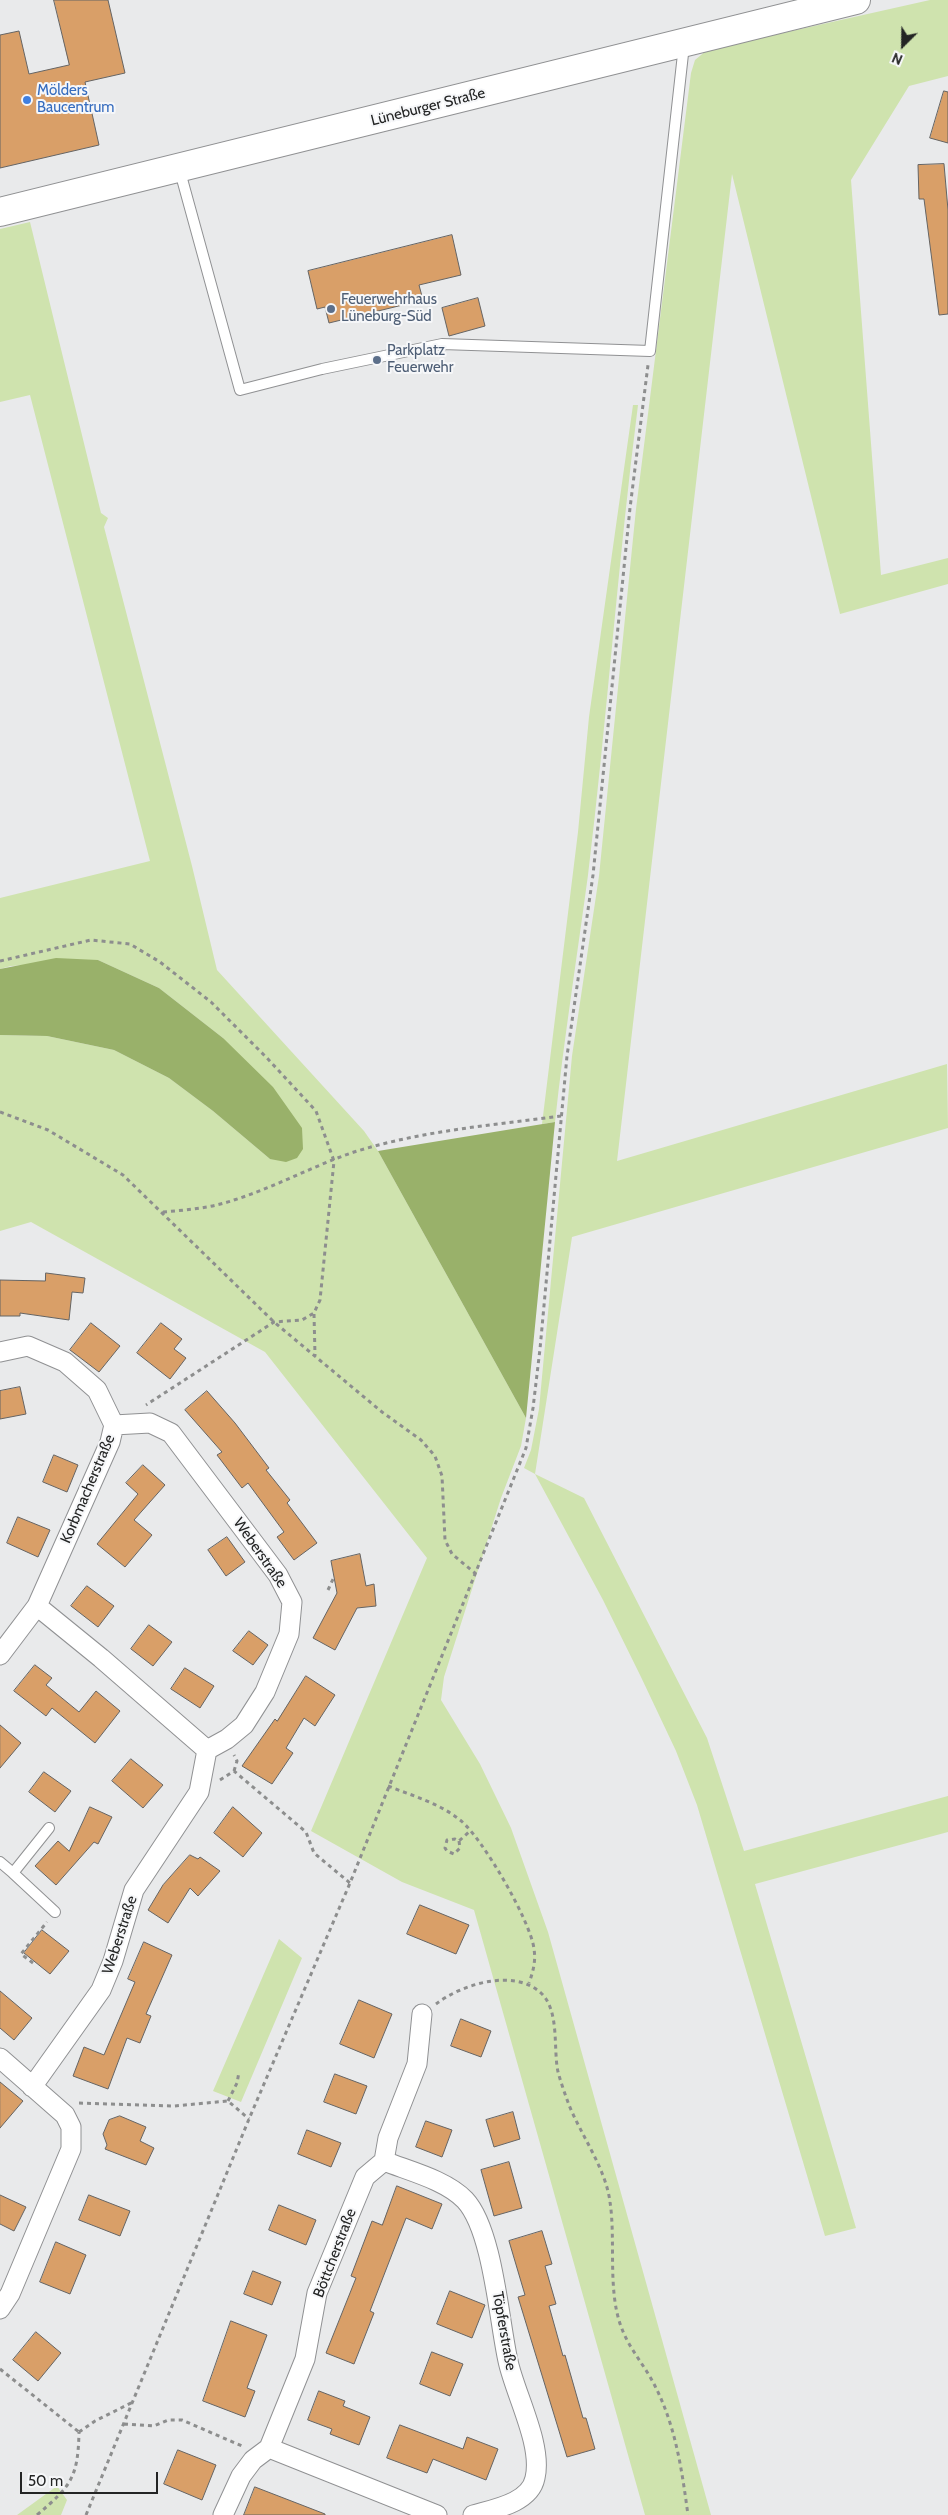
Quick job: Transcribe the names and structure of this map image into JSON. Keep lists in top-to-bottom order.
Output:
{
  "streets": {
    "street": [
      "Lüneburger Straße",
      "Korbmacherstraße",
      "Weberstraße",
      "Böttcherstraße",
      "Töpferstraße"
    ]
  },
  "crossings": [
    ["Korbmacherstraße", "Weberstraße"],
    ["Böttcherstraße", "Töpferstraße"]
  ],
  "places": ["Mölders Baucentrum", "Feuerwehrhaus Lüneburg-Süd", "Parkplatz Feuerwehr"],
  "scale_bar": "50 m",
  "north": "bottom left"
}
